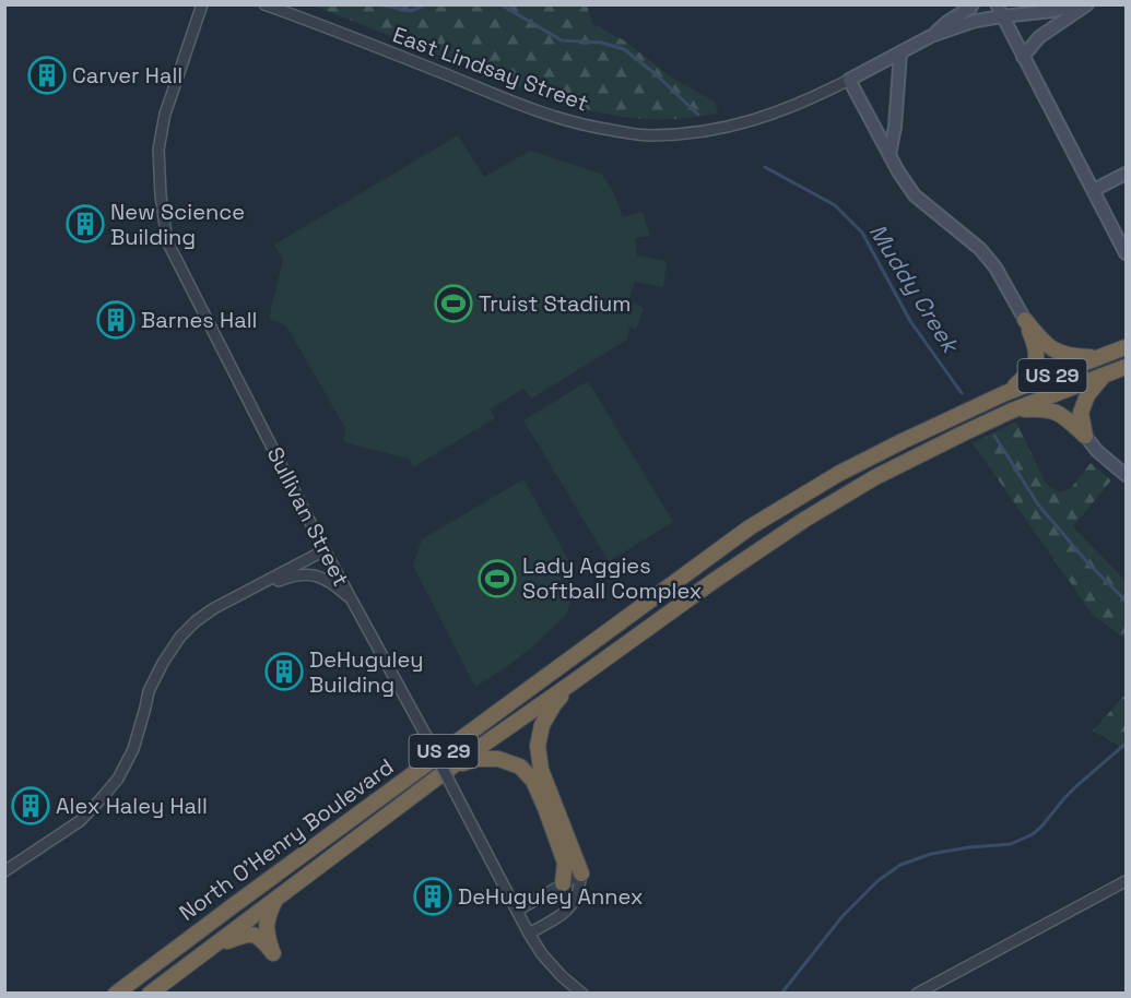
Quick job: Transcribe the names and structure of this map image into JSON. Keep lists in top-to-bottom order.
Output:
{
  "streets": {
    "highway": ["US 29", "North O'Henry Boulevard"],
    "main road": ["East Lindsay Street"],
    "street": ["Sullivan Street"]
  },
  "water": ["Muddy Creek"],
  "places": {
    "building": [
      "Carver Hall",
      "New Science Building",
      "Barnes Hall",
      "DeHuguley Building",
      "Alex Haley Hall",
      "DeHuguley Annex"
    ],
    "sports": ["Truist Stadium", "Lady Aggies Softball Complex"]
  }
}
